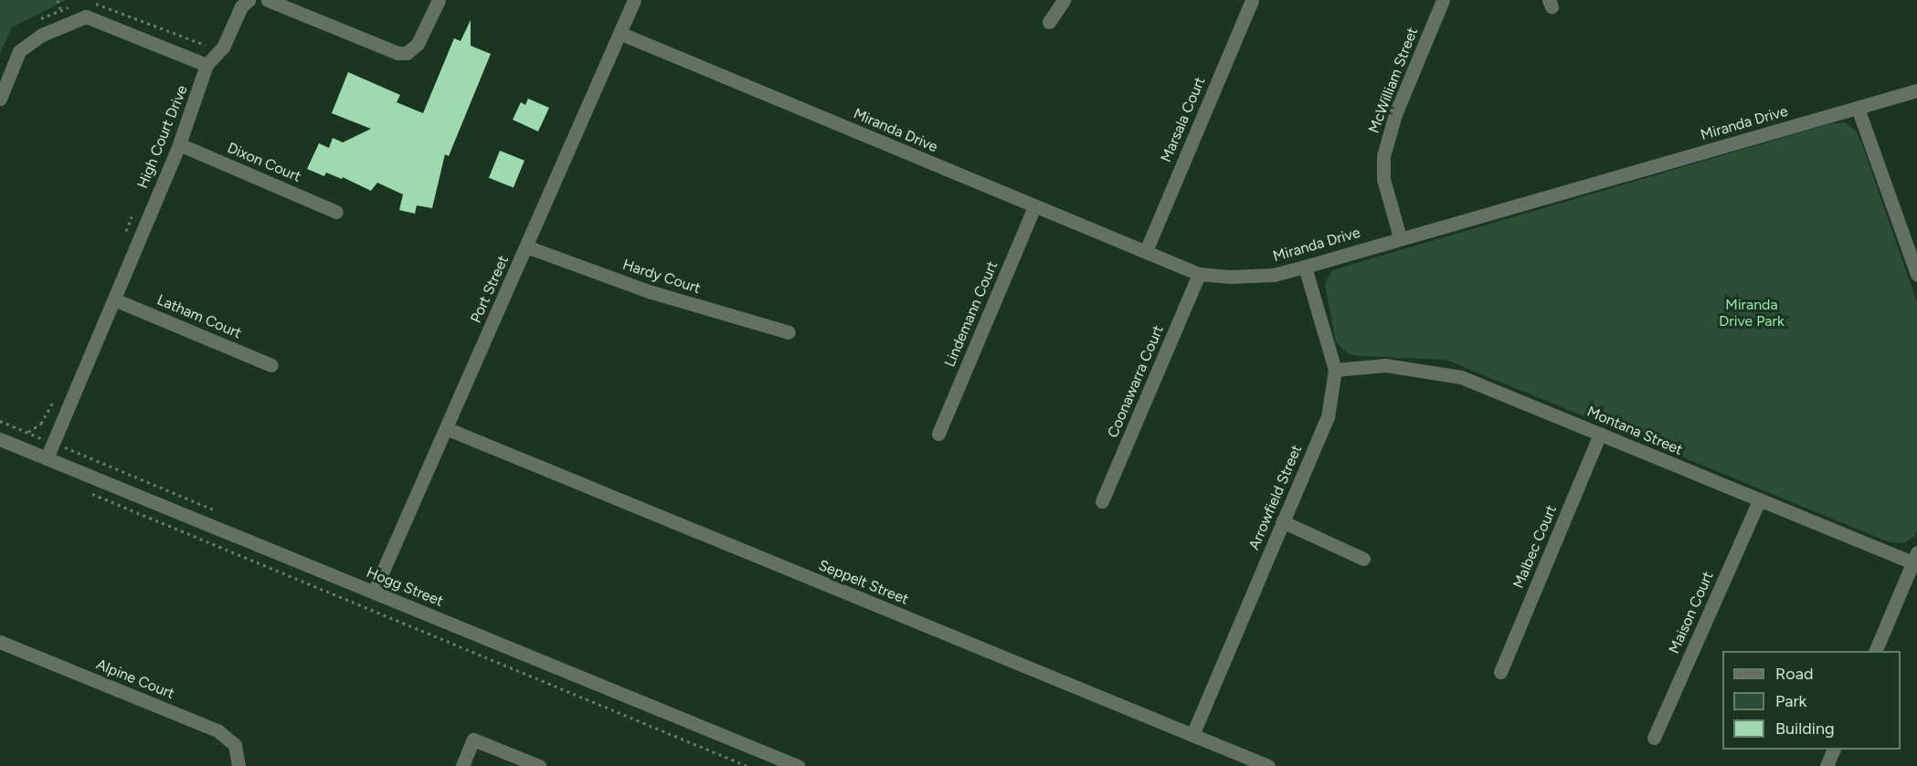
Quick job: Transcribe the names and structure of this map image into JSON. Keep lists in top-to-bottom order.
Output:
{
  "streets": {
    "street": [
      "McWilliam Street",
      "Marsala Court",
      "Miranda Drive",
      "High Court Drive",
      "Dixon Court",
      "Hardy Court",
      "Port Street",
      "Lindemann Court",
      "Latham Court",
      "Coonawarra Court",
      "Montana Street",
      "Arrowfield Street",
      "Malbec Court",
      "Seppelt Street",
      "Hogg Street",
      "Maison Court",
      "Alpine Court"
    ]
  },
  "crossings": [
    ["McWilliam Street", "Miranda Drive"],
    ["Marsala Court", "Miranda Drive"],
    ["Miranda Drive", "Port Street"],
    ["Miranda Drive", "Lindemann Court"],
    ["Miranda Drive", "Coonawarra Court"],
    ["Miranda Drive", "Arrowfield Street"],
    ["High Court Drive", "Dixon Court"],
    ["High Court Drive", "Latham Court"],
    ["High Court Drive", "Hogg Street"],
    ["Hardy Court", "Port Street"],
    ["Port Street", "Seppelt Street"],
    ["Port Street", "Hogg Street"],
    ["Montana Street", "Arrowfield Street"],
    ["Montana Street", "Malbec Court"],
    ["Montana Street", "Maison Court"],
    ["Arrowfield Street", "Seppelt Street"]
  ],
  "parks": ["Miranda Drive Park"],
  "legend": ["Road", "Park", "Building"]
}
